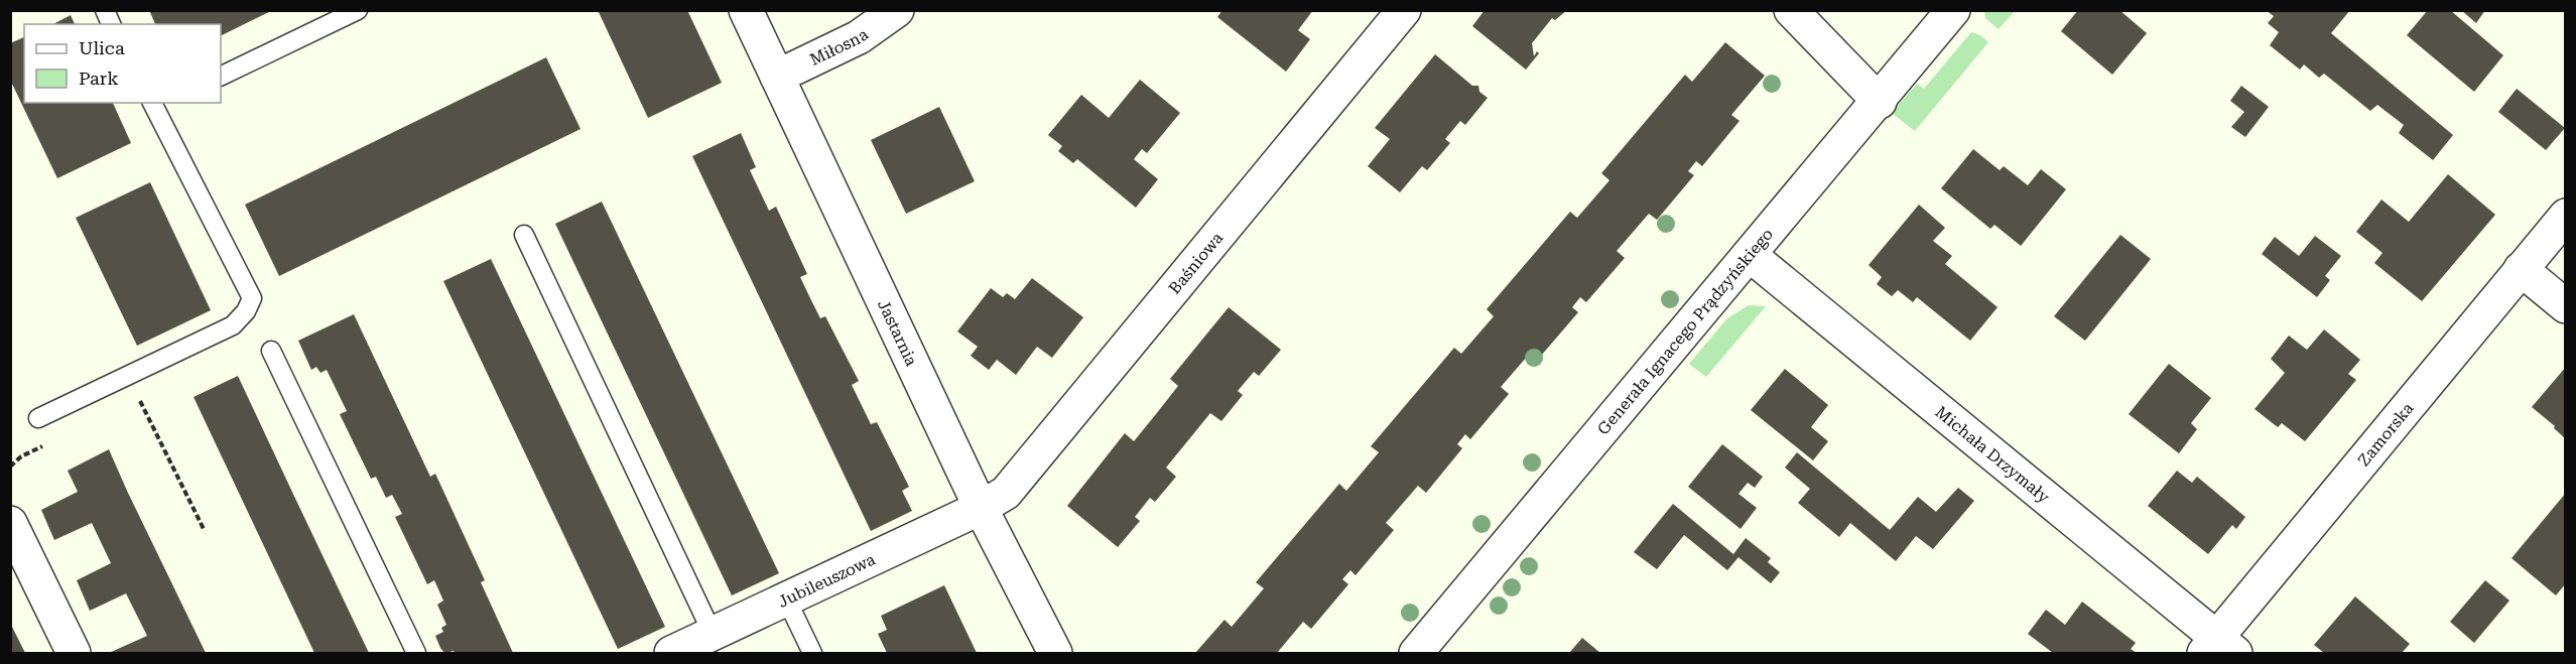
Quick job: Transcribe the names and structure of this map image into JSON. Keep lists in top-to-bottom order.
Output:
{
  "streets": {
    "street": [
      "Miłosna",
      "Baśniowa",
      "Generała Ignacego Prądzyńskiego",
      "Jastarnia",
      "Zamorska",
      "Michała Drzymały",
      "Jubileuszowa"
    ]
  },
  "crossings": [
    ["Miłosna", "Jastarnia"],
    ["Baśniowa", "Jastarnia"],
    ["Baśniowa", "Jubileuszowa"],
    ["Generała Ignacego Prądzyńskiego", "Michała Drzymały"],
    ["Jastarnia", "Jubileuszowa"],
    ["Zamorska", "Michała Drzymały"]
  ],
  "legend": ["Ulica", "Park"]
}
